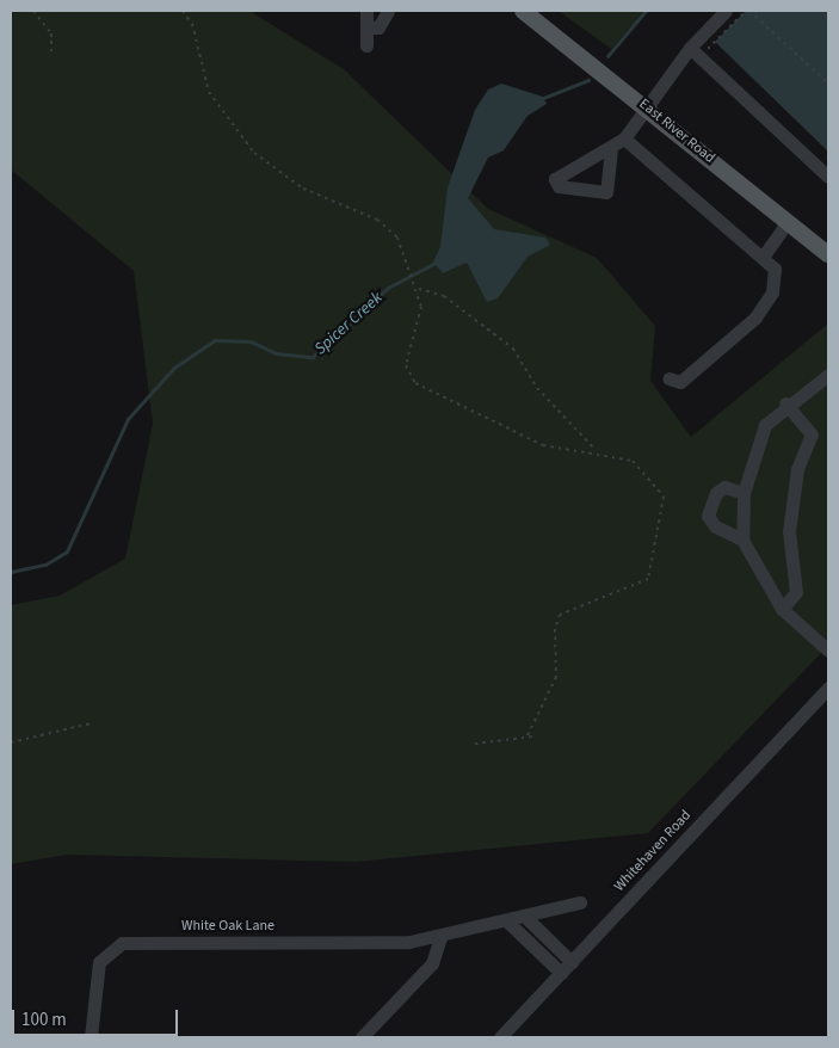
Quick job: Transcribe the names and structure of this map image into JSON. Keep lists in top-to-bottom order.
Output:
{
  "streets": {
    "main road": ["East River Road"],
    "street": ["Whitehaven Road", "White Oak Lane"]
  },
  "water": ["Spicer Creek"],
  "scale_bar": "100 m"
}
